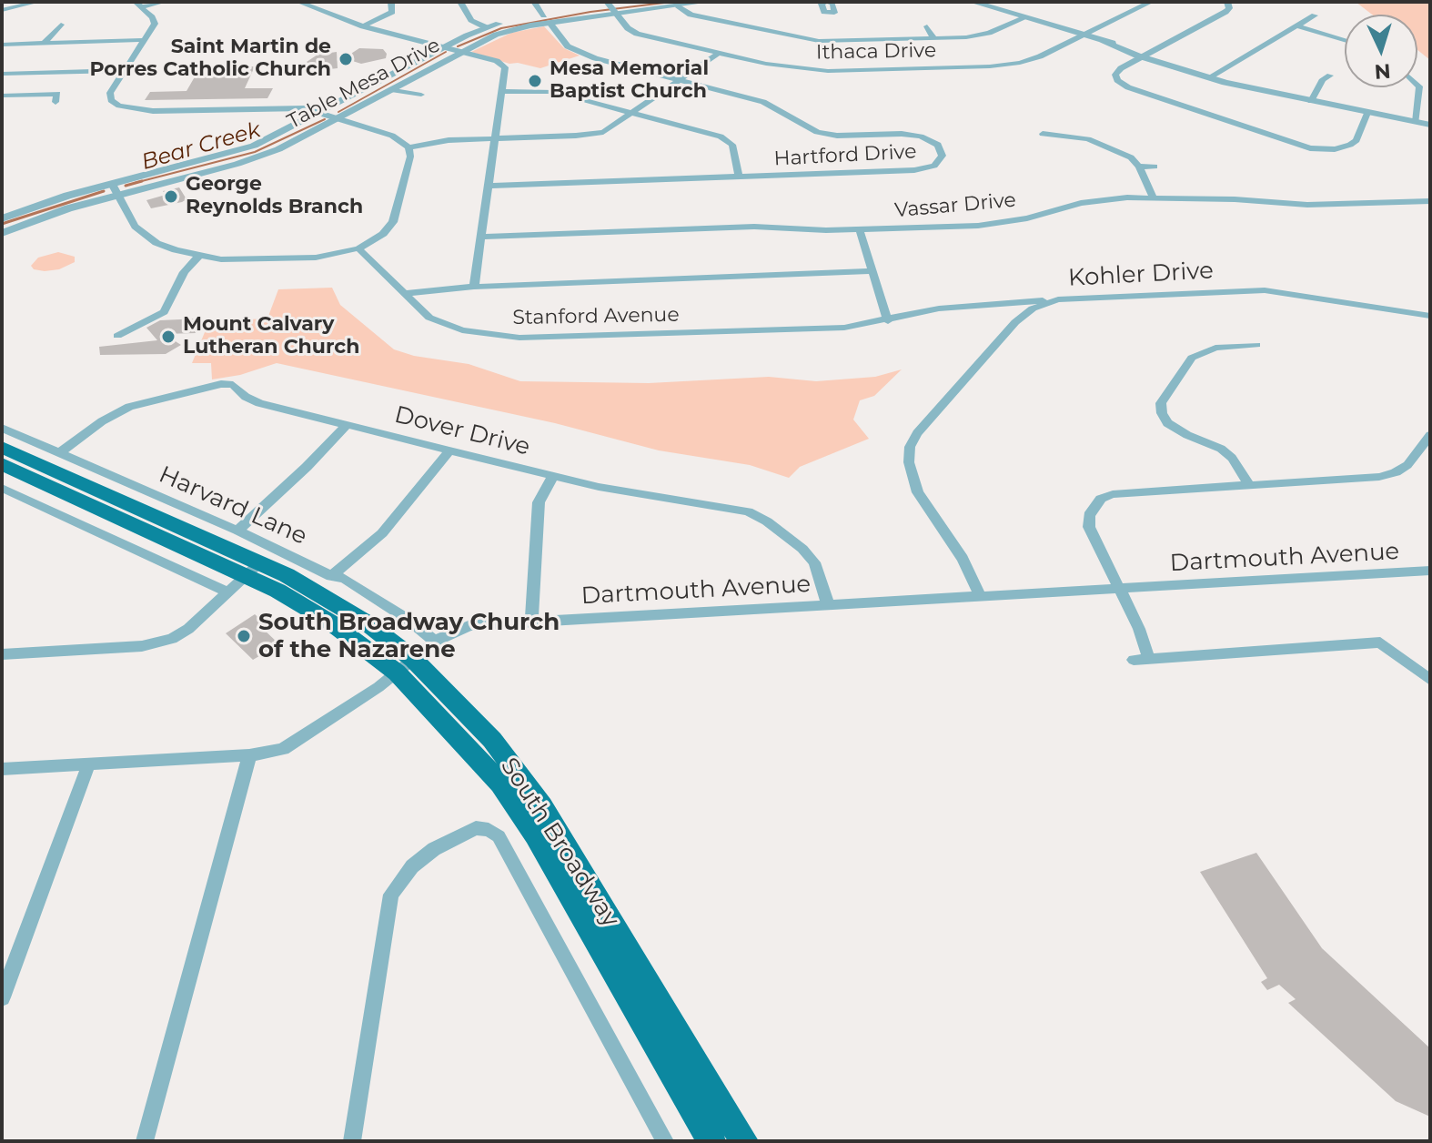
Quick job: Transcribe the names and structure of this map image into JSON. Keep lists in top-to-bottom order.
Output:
{
  "streets": {
    "main road": ["South Broadway"],
    "street": [
      "Ithaca Drive",
      "Table Mesa Drive",
      "Hartford Drive",
      "Vassar Drive",
      "Kohler Drive",
      "Stanford Avenue",
      "Dover Drive",
      "Harvard Lane",
      "Dartmouth Avenue"
    ]
  },
  "crossings": [
    ["Ithaca Drive", "Table Mesa Drive"],
    ["Table Mesa Drive", "Hartford Drive"],
    ["Kohler Drive", "Stanford Avenue"],
    ["Kohler Drive", "Dartmouth Avenue"],
    ["Dover Drive", "Harvard Lane"],
    ["Dover Drive", "Dartmouth Avenue"],
    ["Harvard Lane", "Dartmouth Avenue"],
    ["Dartmouth Avenue", "South Broadway"]
  ],
  "water": ["Bear Creek"],
  "places": [
    "Saint Martin de Porres Catholic Church",
    "Mesa Memorial Baptist Church",
    "George Reynolds Branch",
    "Mount Calvary Lutheran Church",
    "South Broadway Church of the Nazarene"
  ],
  "north": "bottom"
}
